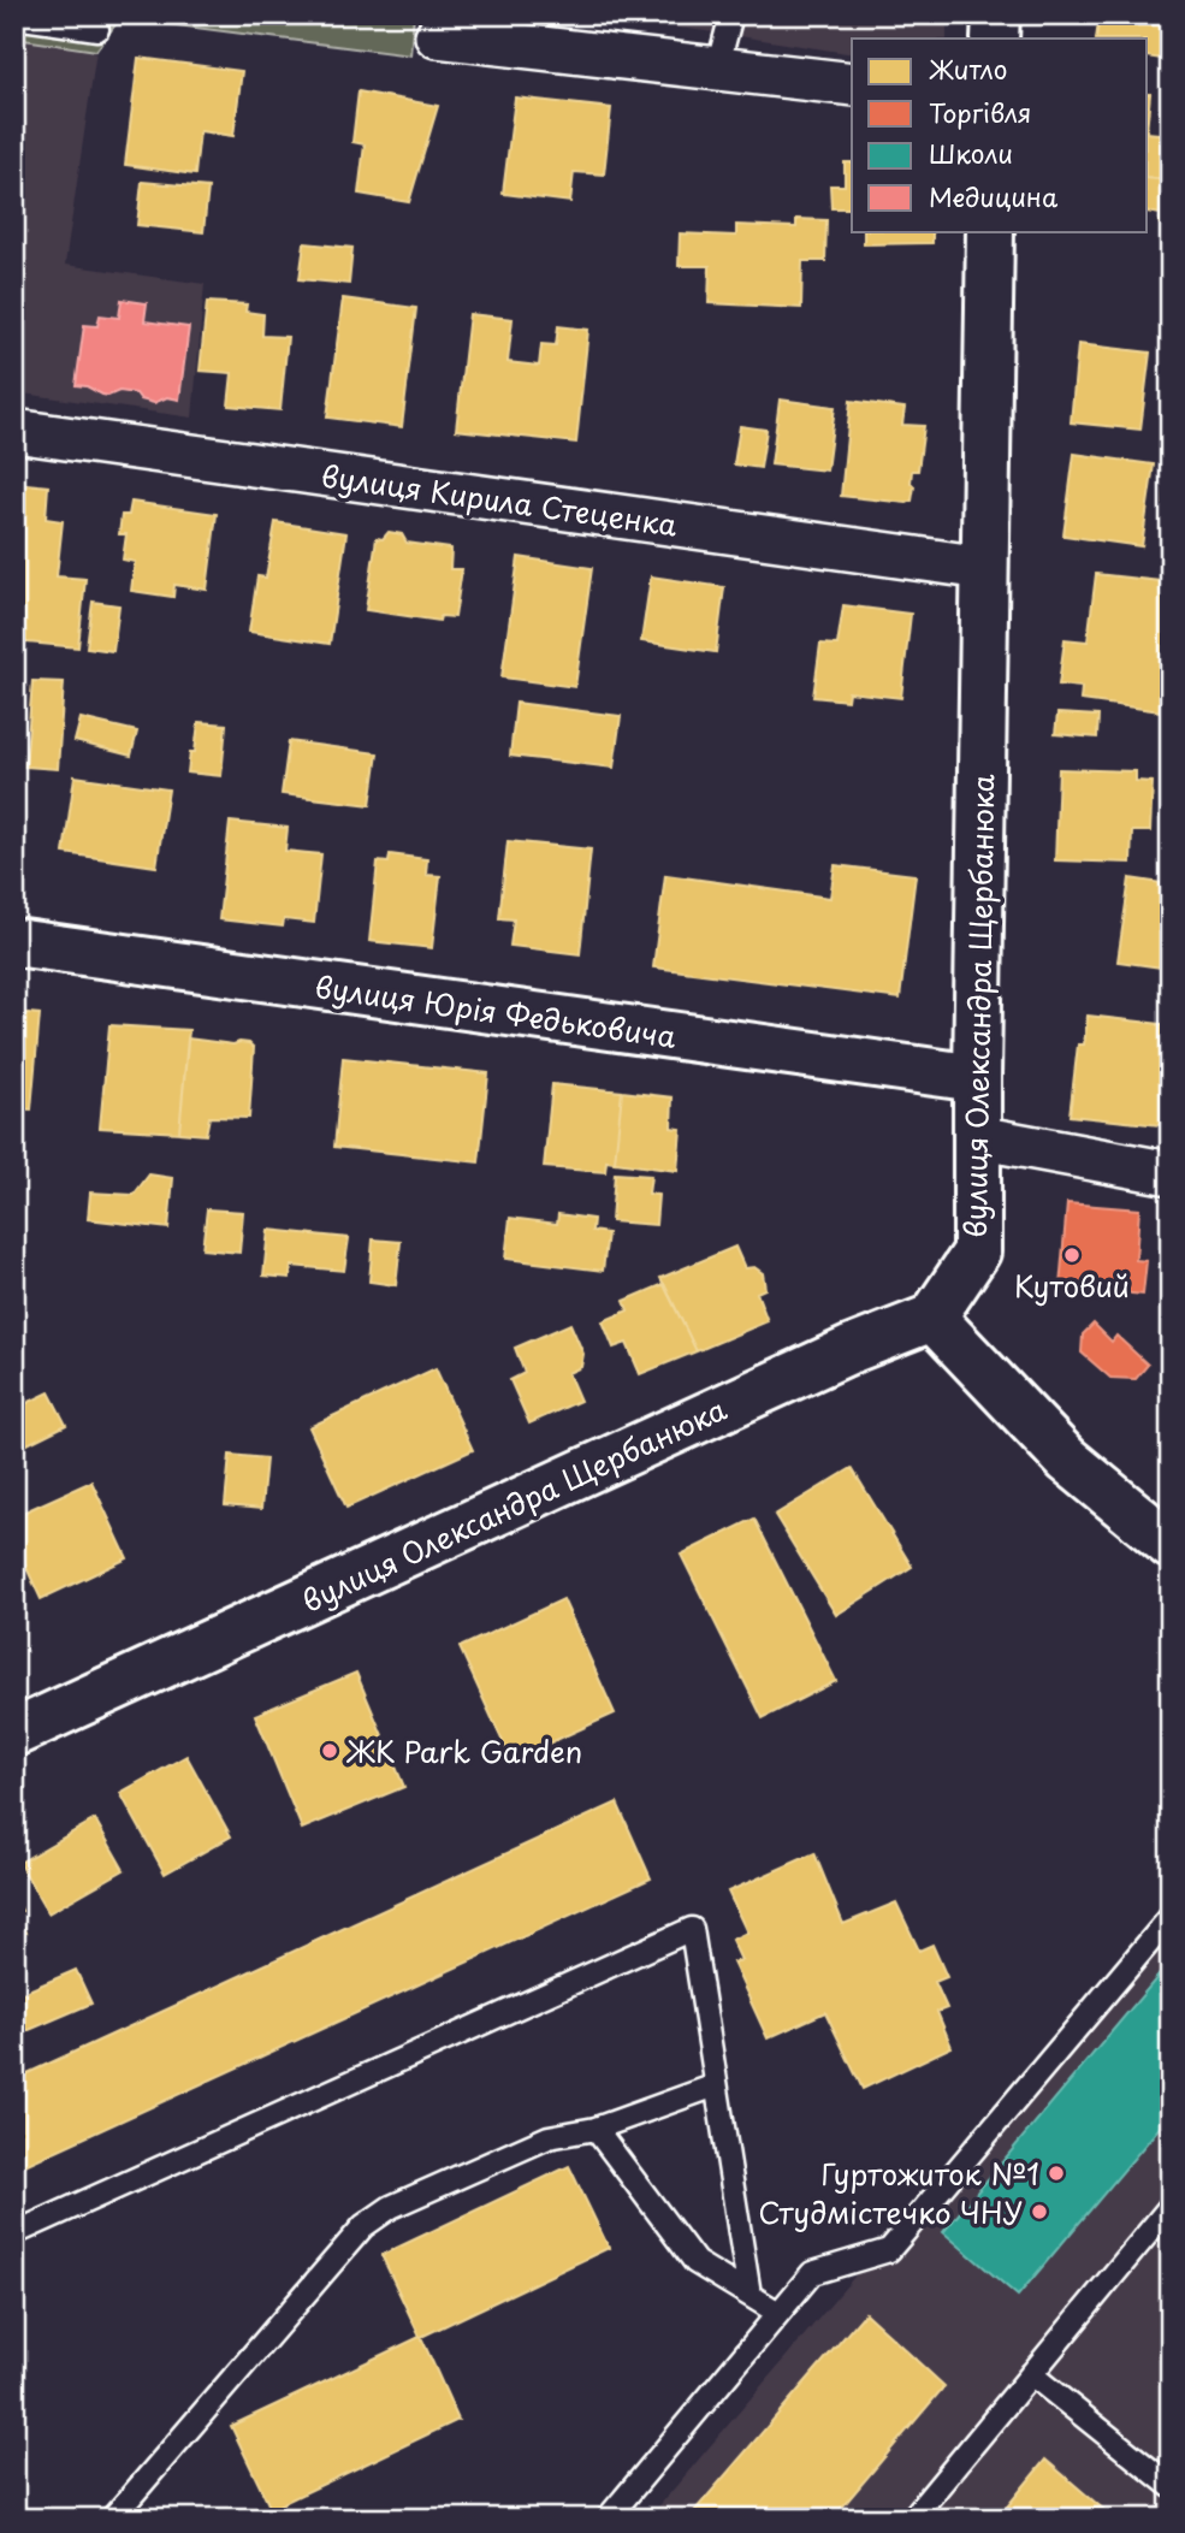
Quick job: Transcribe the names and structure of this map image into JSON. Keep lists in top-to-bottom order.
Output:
{
  "streets": {
    "street": ["вулиця Кирила Стеценка", "вулиця Олександра Щербанюка", "вулиця Юрія Федьковича"]
  },
  "crossings": [
    ["вулиця Кирила Стеценка", "вулиця Олександра Щербанюка"],
    ["вулиця Олександра Щербанюка", "вулиця Юрія Федьковича"]
  ],
  "places": [
    "Кутовий",
    "ЖК Park Garden",
    "Гуртожиток №1",
    "Студмістечко ЧНУ"
  ],
  "legend": [
    "Житло",
    "Торгівля",
    "Школи",
    "Медицина"
  ]
}
